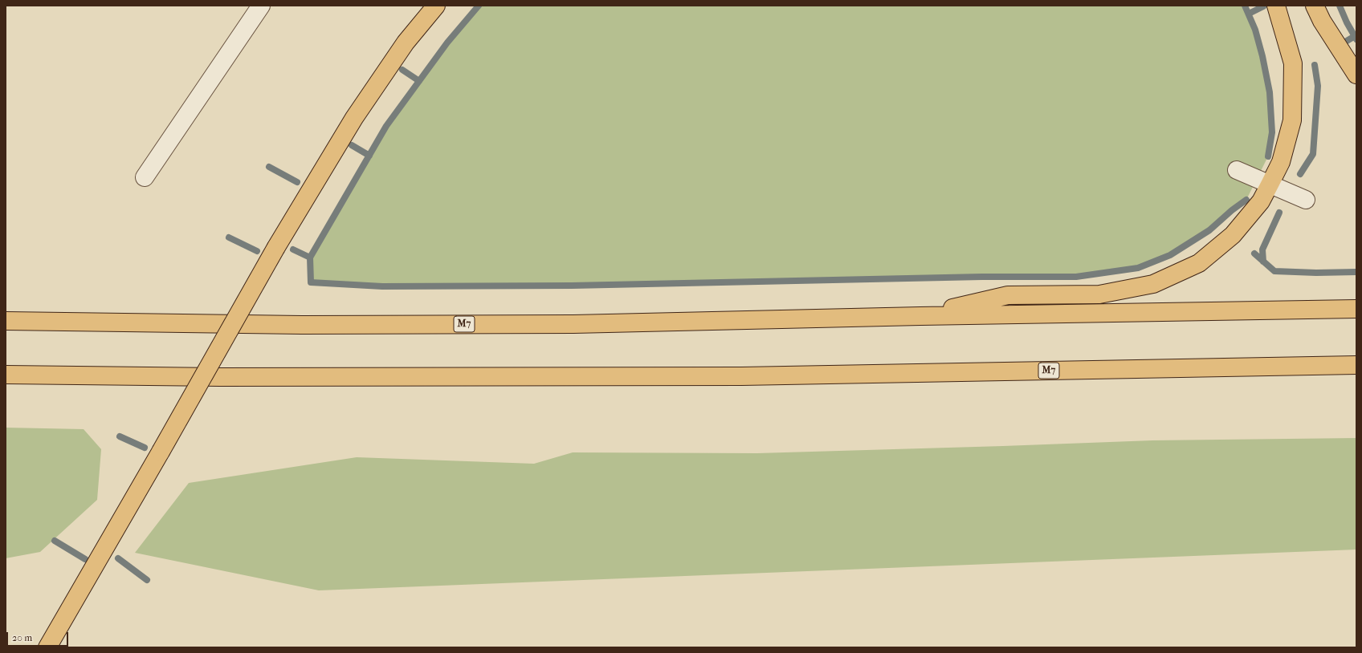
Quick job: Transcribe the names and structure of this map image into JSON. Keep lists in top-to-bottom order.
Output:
{
  "streets": {
    "main road": ["M7"]
  },
  "scale_bar": "20 m"
}
